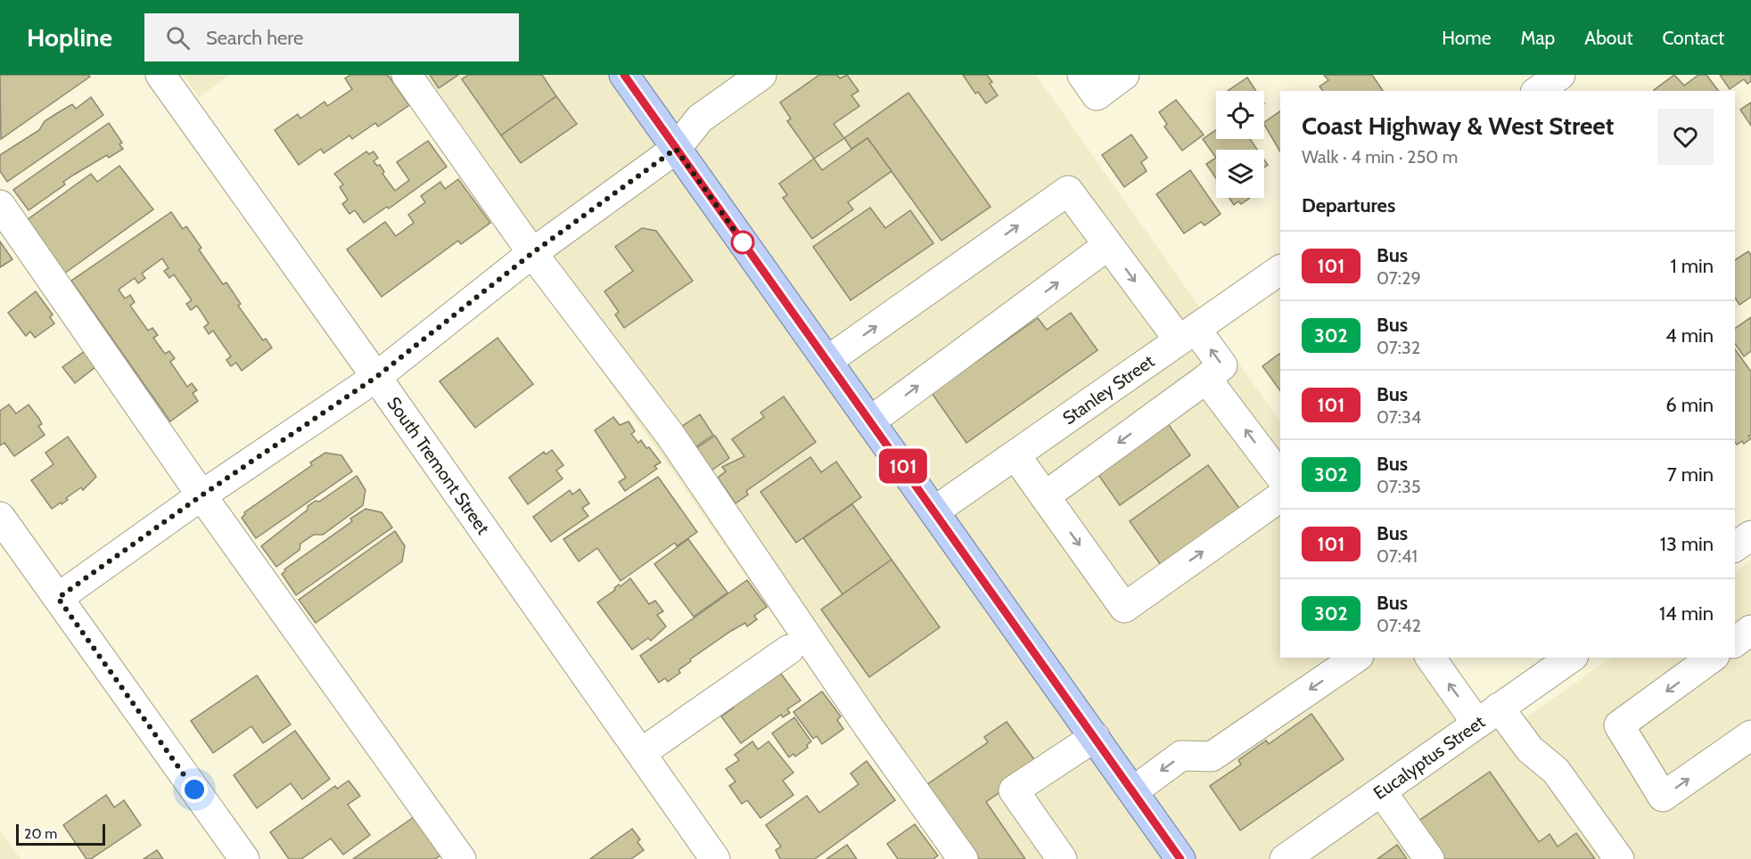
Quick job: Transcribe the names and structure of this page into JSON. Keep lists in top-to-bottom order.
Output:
{
  "streets": {
    "street": ["Stanley Street", "South Tremont Street", "Eucalyptus Street"]
  },
  "lines": ["bus line 101"],
  "scale_bar": "20 m",
  "page": {
    "header": "Hopline",
    "search": "Search here",
    "nav": [
      "Home",
      "Map",
      "About",
      "Contact"
    ],
    "on_map": "101",
    "heading": [
      ["Coast Highway & West Street", "Walk · 4 min · 250 m"],
      "Departures"
    ],
    "list": [
      {
        "mark": "101",
        "name": "Bus",
        "note": "07:29",
        "value": "1 min"
      },
      {
        "mark": "302",
        "name": "Bus",
        "note": "07:32",
        "value": "4 min"
      },
      {
        "mark": "101",
        "name": "Bus",
        "note": "07:34",
        "value": "6 min"
      },
      {
        "mark": "302",
        "name": "Bus",
        "note": "07:35",
        "value": "7 min"
      },
      {
        "mark": "101",
        "name": "Bus",
        "note": "07:41",
        "value": "13 min"
      },
      {
        "mark": "302",
        "name": "Bus",
        "note": "07:42",
        "value": "14 min"
      }
    ],
    "scale": "20 m"
  }
}
